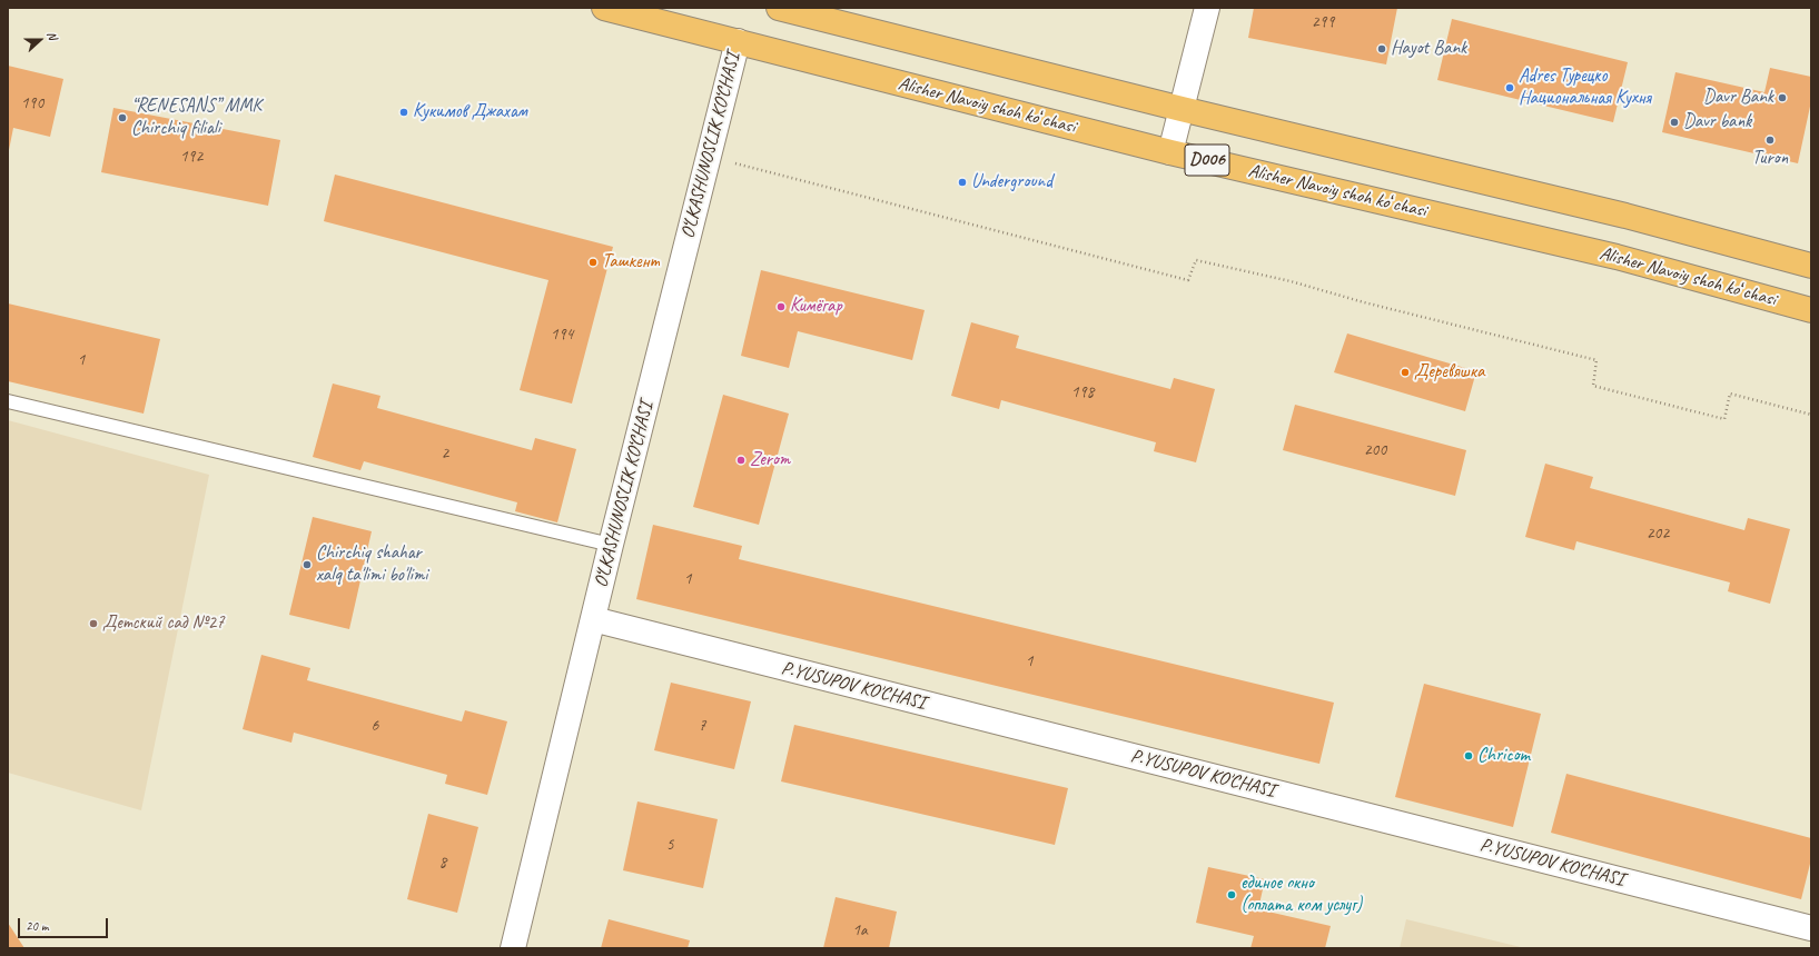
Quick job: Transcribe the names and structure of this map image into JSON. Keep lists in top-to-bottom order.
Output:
{
  "streets": {
    "main road": ["Alisher Navoiy shoh koʻchasi", "D006"],
    "street": ["O‘LKASHUNOSLIK KO‘CHASI", "P.YUSUPOV KO'CHASI"]
  },
  "crossings": [
    ["Alisher Navoiy shoh koʻchasi", "O‘LKASHUNOSLIK KO‘CHASI"],
    ["O‘LKASHUNOSLIK KO‘CHASI", "P.YUSUPOV KO'CHASI"]
  ],
  "places": [
    "Hayot Bank",
    "Adres Турецко Национальная Кухня",
    "Davr Bank",
    "Кукимов Джахам",
    "“RENESANS” MMK Chirchiq filiali",
    "Davr bank",
    "Turon",
    "Underground",
    "Ташкент",
    "Кимёгар",
    "Деревяшка",
    "Zerom",
    "Chirchiq shahar xalq ta'limi bo'limi",
    "Детский сад №27",
    "Chricom",
    "единое окно (оплата ком услуг)"
  ],
  "house_numbers": [
    "299",
    "190",
    "192",
    "194",
    "1",
    "198",
    "200",
    "2",
    "202",
    "1",
    "1",
    "6",
    "7",
    "5",
    "8",
    "1a"
  ],
  "scale_bar": "20 m",
  "north": "right"
}
